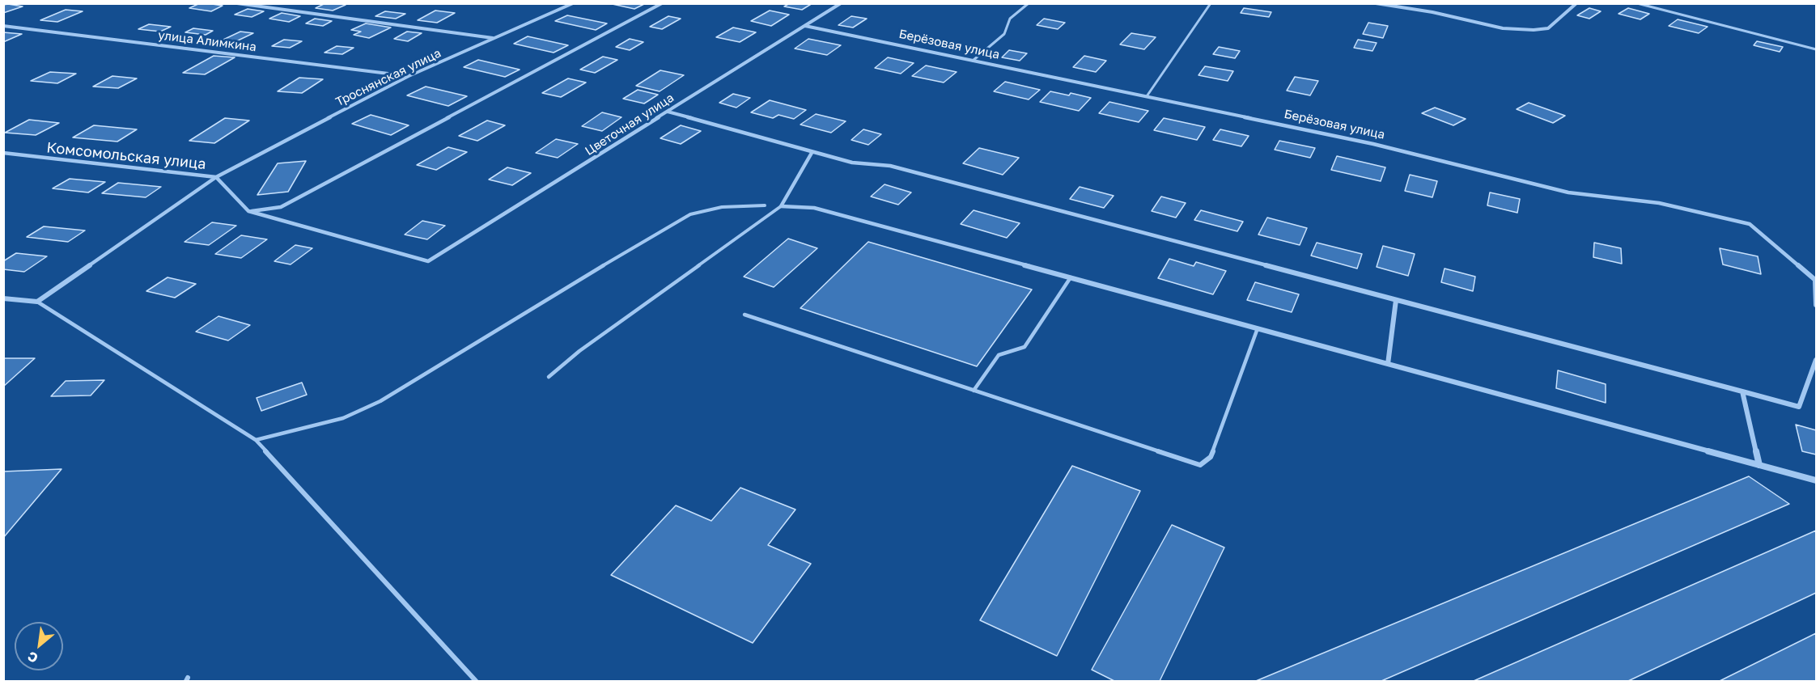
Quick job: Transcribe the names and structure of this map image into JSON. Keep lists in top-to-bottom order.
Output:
{
  "streets": {
    "street": [
      "улица Алимкина",
      "Берёзовая улица",
      "Троснянская улица",
      "Цветочная улица",
      "Комсомольская улица"
    ]
  },
  "crossings": [
    ["улица Алимкина", "Троснянская улица"],
    ["Берёзовая улица", "Цветочная улица"],
    ["Троснянская улица", "Комсомольская улица"],
    ["Цветочная улица", "Комсомольская улица"]
  ],
  "north": "bottom left"
}
